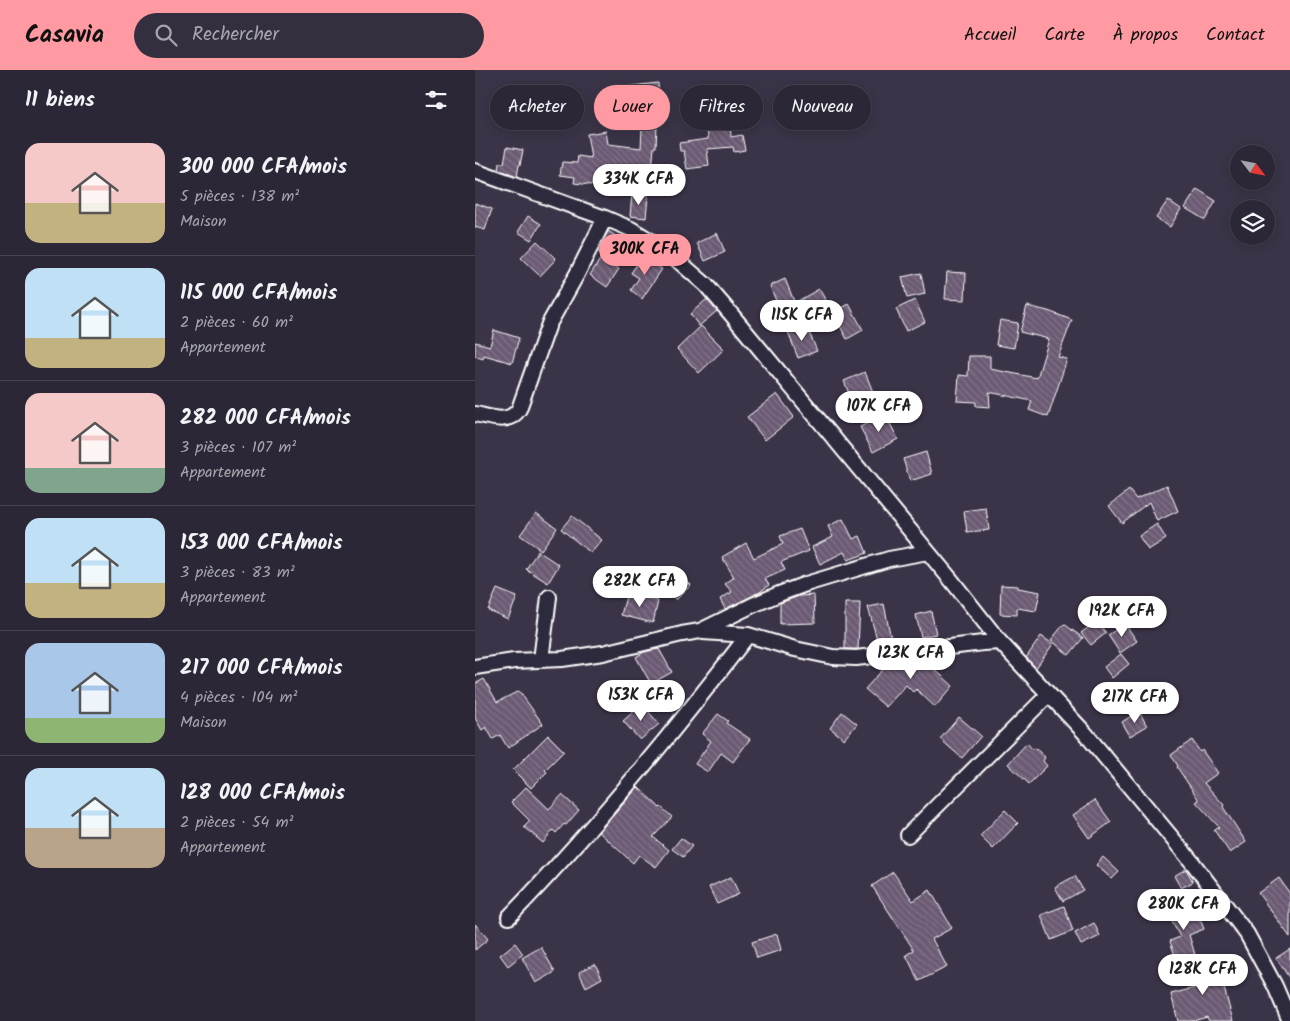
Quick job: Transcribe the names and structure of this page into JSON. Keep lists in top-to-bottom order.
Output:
{
  "north": "bottom right",
  "page": {
    "header": "Casavia",
    "search": "Rechercher",
    "nav": [
      "Accueil",
      "Carte",
      "À propos",
      "Contact"
    ],
    "heading": "11 biens",
    "chip": [
      "Acheter",
      "Louer",
      "Filtres",
      "Nouveau"
    ],
    "list": [
      {
        "name": "300 000 CFA/mois",
        "note": "5 pièces · 138 m² · Maison"
      },
      {
        "name": "115 000 CFA/mois",
        "note": "2 pièces · 60 m² · Appartement"
      },
      {
        "name": "282 000 CFA/mois",
        "note": "3 pièces · 107 m² · Appartement"
      },
      {
        "name": "153 000 CFA/mois",
        "note": "3 pièces · 83 m² · Appartement"
      },
      {
        "name": "217 000 CFA/mois",
        "note": "4 pièces · 104 m² · Maison"
      },
      {
        "name": "128 000 CFA/mois",
        "note": "2 pièces · 54 m² · Appartement"
      }
    ],
    "price": [
      "334K CFA",
      "300K CFA",
      "115K CFA",
      "107K CFA",
      "282K CFA",
      "192K CFA",
      "123K CFA",
      "153K CFA",
      "217K CFA",
      "280K CFA",
      "128K CFA"
    ]
  }
}
